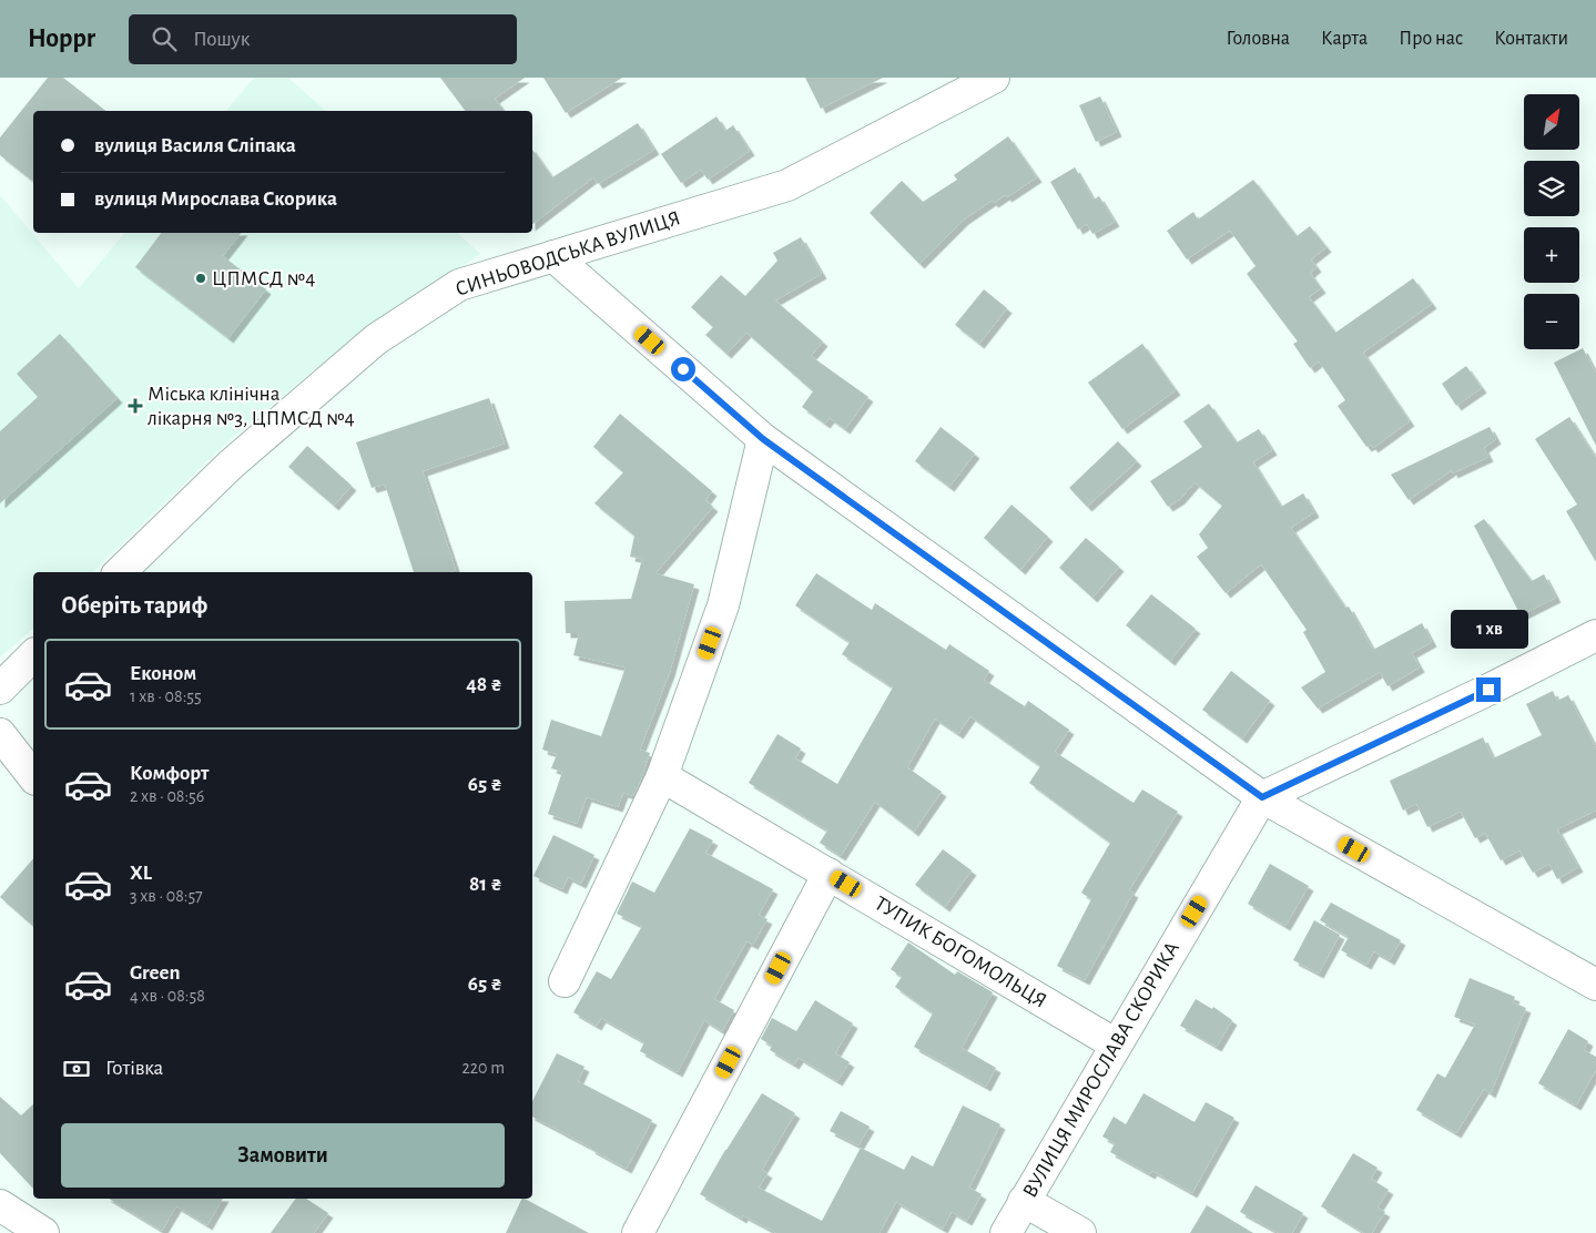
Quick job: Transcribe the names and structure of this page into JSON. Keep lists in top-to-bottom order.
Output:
{
  "streets": {
    "street": ["СИНЬОВОДСЬКА ВУЛИЦЯ", "ТУПИК БОГОМОЛЬЦЯ", "ВУЛИЦЯ МИРОСЛАВА СКОРИКА"]
  },
  "crossings": [
    ["ТУПИК БОГОМОЛЬЦЯ", "ВУЛИЦЯ МИРОСЛАВА СКОРИКА"]
  ],
  "places": {
    "other": ["ЦПМСД №4"],
    "health": ["Міська клінічна лікарня №3, ЦПМСД №4"]
  },
  "north": "top right",
  "page": {
    "header": "Hoppr",
    "search": "Пошук",
    "nav": [
      "Головна",
      "Карта",
      "Про нас",
      "Контакти"
    ],
    "map_buttons": ["+", "−"],
    "banner": ["вулиця Василя Сліпака", "вулиця Мирослава Скорика"],
    "heading": "Оберіть тариф",
    "bubble": "1 хв",
    "list": [
      {
        "name": "Економ",
        "note": "1 хв · 08:55",
        "value": "48 ₴"
      },
      {
        "name": "Комфорт",
        "note": "2 хв · 08:56",
        "value": "65 ₴"
      },
      {
        "name": "XL",
        "note": "3 хв · 08:57",
        "value": "81 ₴"
      },
      {
        "name": "Green",
        "note": "4 хв · 08:58",
        "value": "65 ₴"
      }
    ],
    "pay": ["Готівка", "220 m"],
    "buttons": "Замовити"
  }
}
